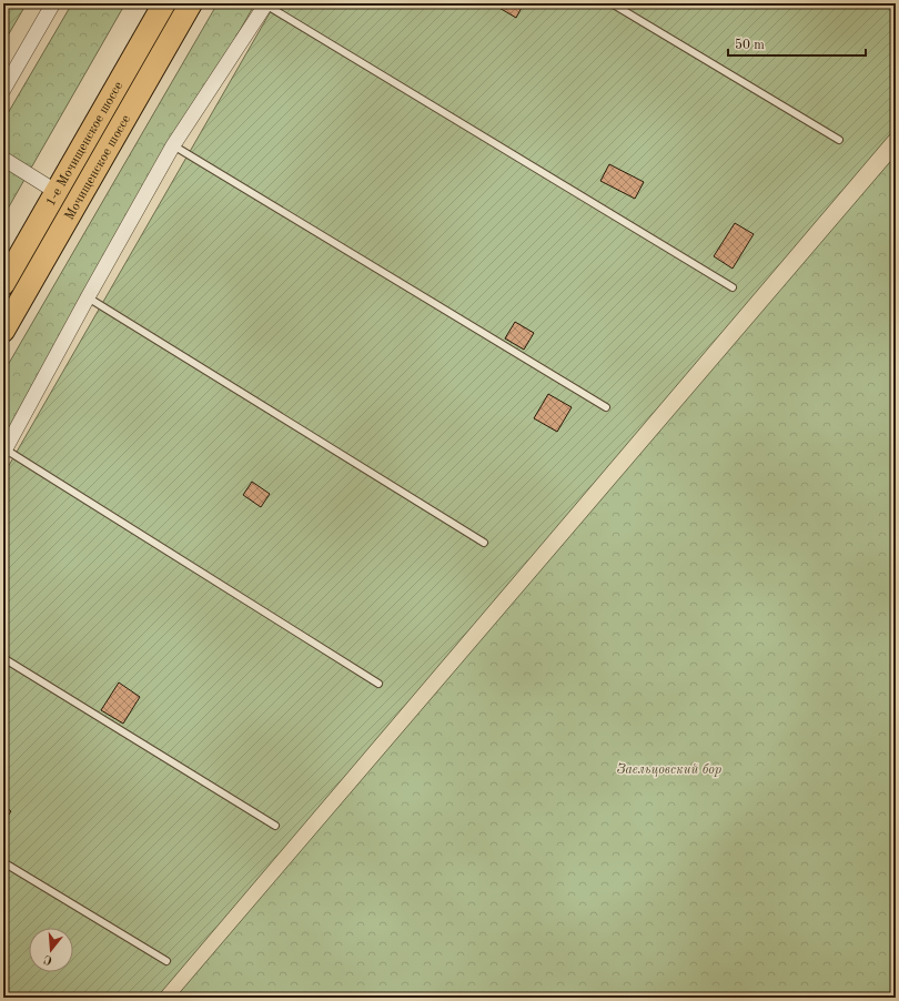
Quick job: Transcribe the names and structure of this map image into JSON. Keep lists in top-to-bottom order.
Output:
{
  "streets": {
    "main road": ["1-е Мочищенское шоссе", "Мочищенское шоссе"]
  },
  "parks": ["Заельцовский бор"],
  "scale_bar": "50 m",
  "north": "bottom"
}
